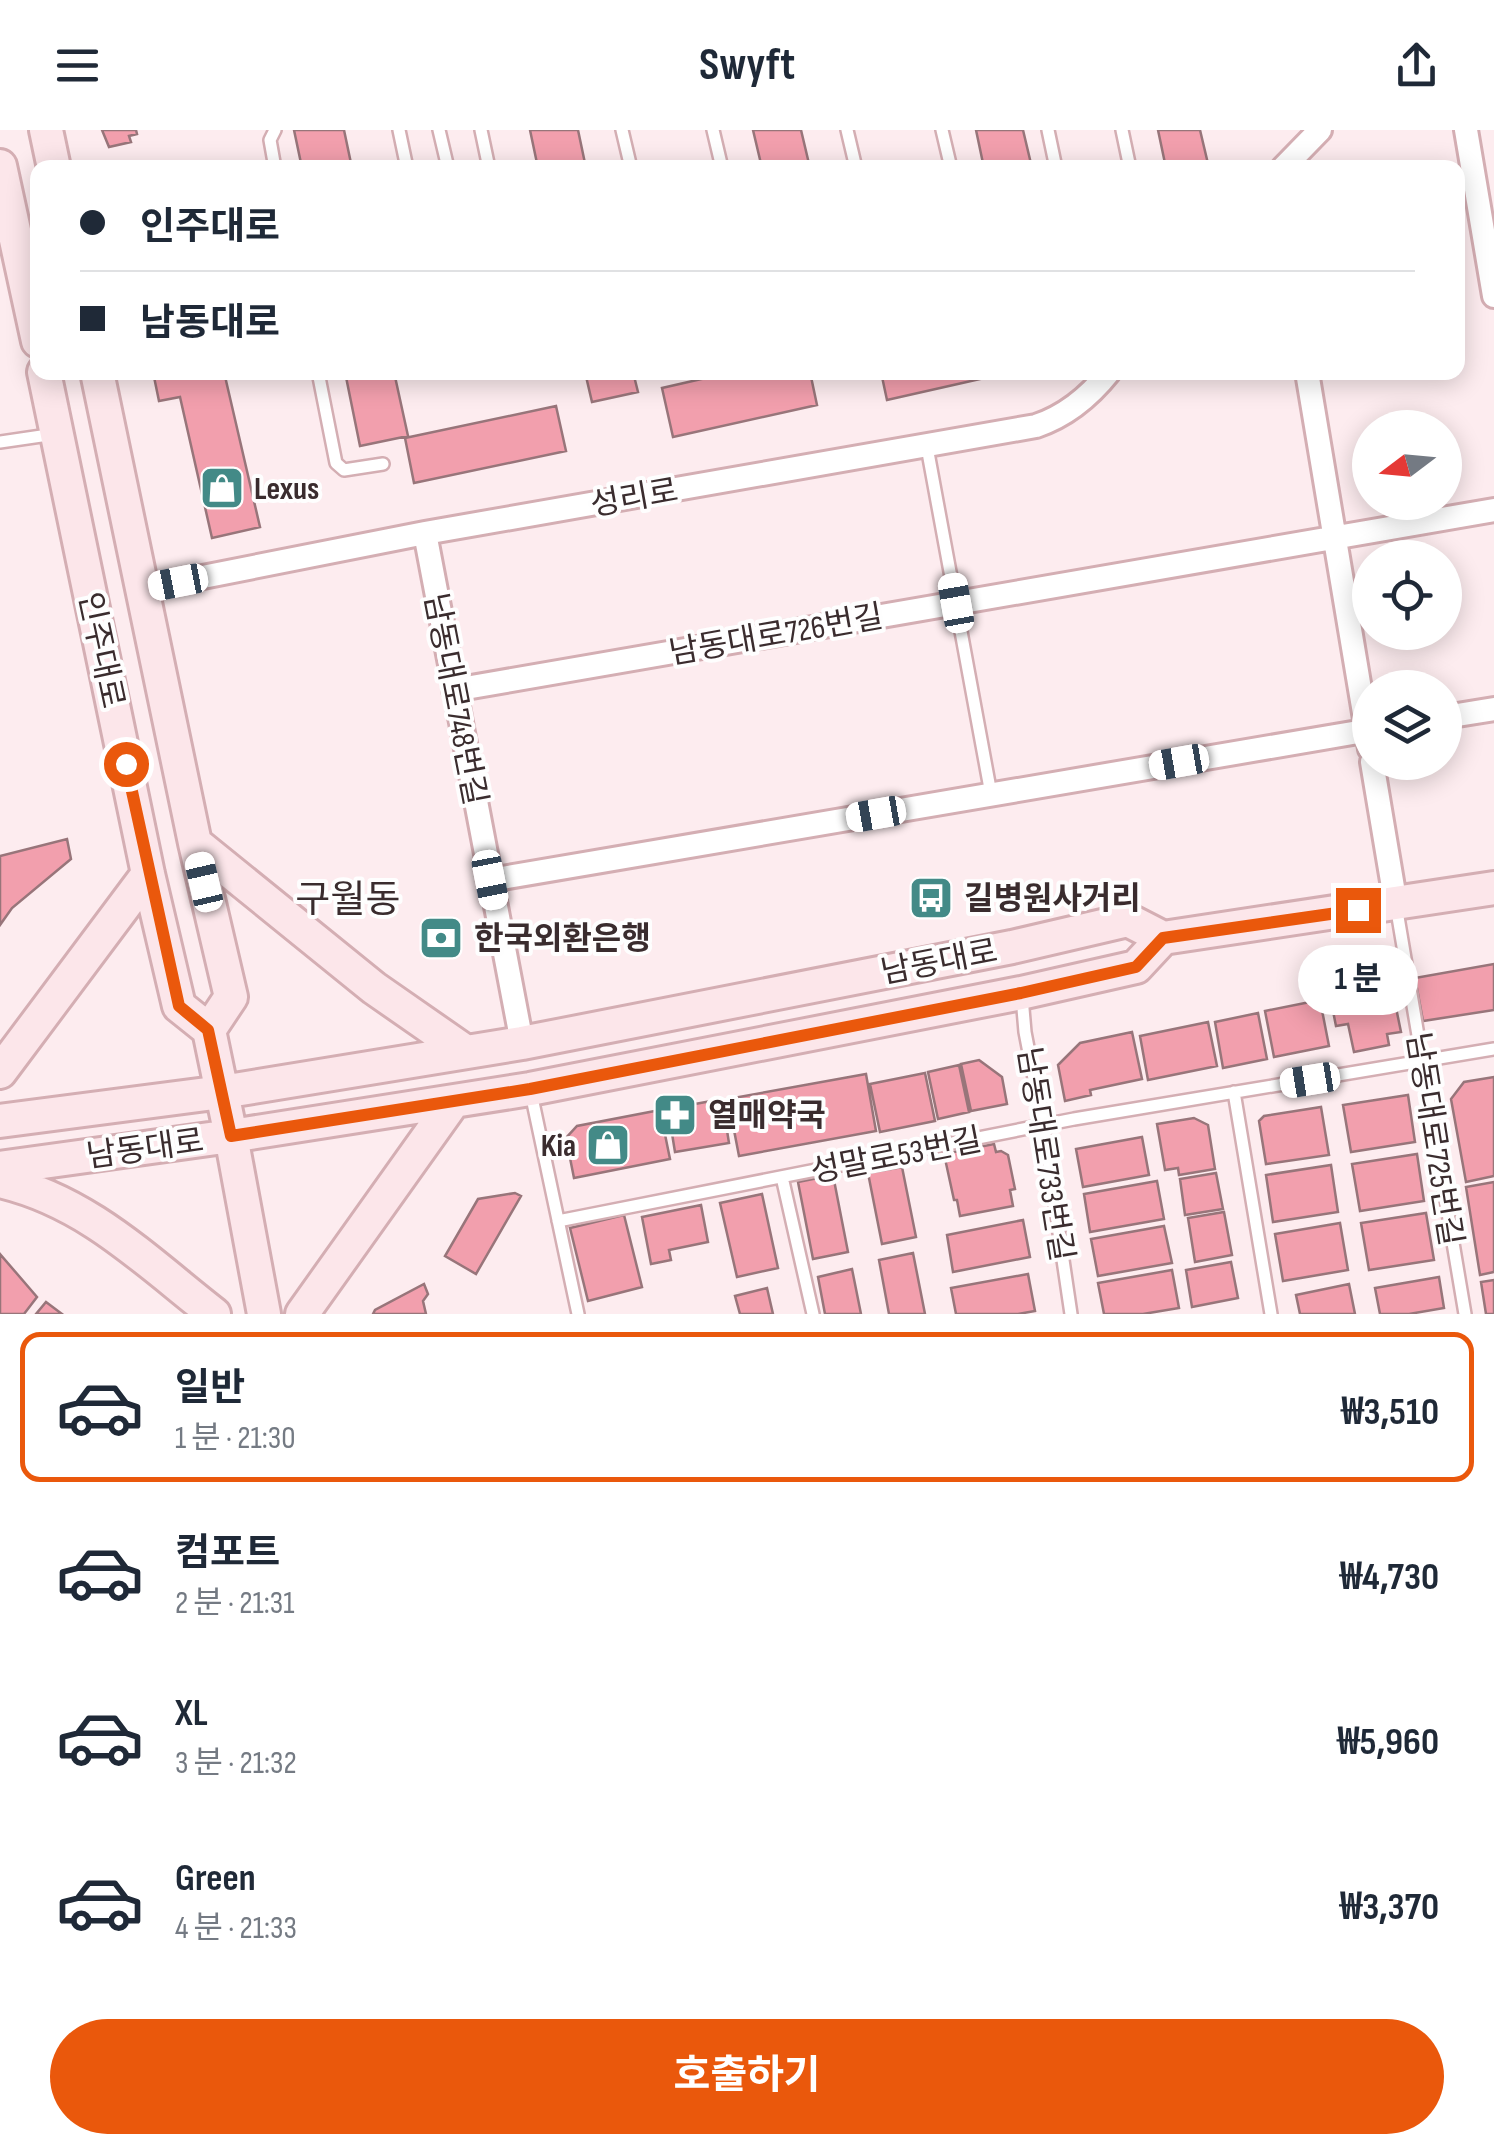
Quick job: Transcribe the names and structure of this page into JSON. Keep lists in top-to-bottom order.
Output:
{
  "streets": {
    "main road": ["인주대로", "남동대로"],
    "street": ["성리로", "남동대로726번길", "남동대로748번길"],
    "lane": ["남동대로725번길", "남동대로733번길", "성말로53번길"]
  },
  "crossings": [
    ["성리로", "인주대로"],
    ["성리로", "남동대로748번길"],
    ["남동대로726번길", "남동대로748번길"],
    ["인주대로", "남동대로"],
    ["남동대로748번길", "남동대로"],
    ["남동대로", "남동대로725번길"],
    ["남동대로", "남동대로733번길"],
    ["남동대로725번길", "성말로53번길"],
    ["남동대로733번길", "성말로53번길"]
  ],
  "districts": ["구월동"],
  "places": {
    "shop": ["Lexus", "Kia"],
    "bus stop": ["길병원사거리"],
    "bank": ["한국외환은행"],
    "pharmacy": ["열매약국"]
  },
  "north": "left",
  "page": {
    "header": "Swyft",
    "banner": ["인주대로", "남동대로"],
    "bubble": "1 분",
    "list": [
      {
        "name": "일반",
        "note": "1 분 · 21:30",
        "value": "₩3,510"
      },
      {
        "name": "컴포트",
        "note": "2 분 · 21:31",
        "value": "₩4,730"
      },
      {
        "name": "XL",
        "note": "3 분 · 21:32",
        "value": "₩5,960"
      },
      {
        "name": "Green",
        "note": "4 분 · 21:33",
        "value": "₩3,370"
      }
    ],
    "buttons": "호출하기"
  }
}
